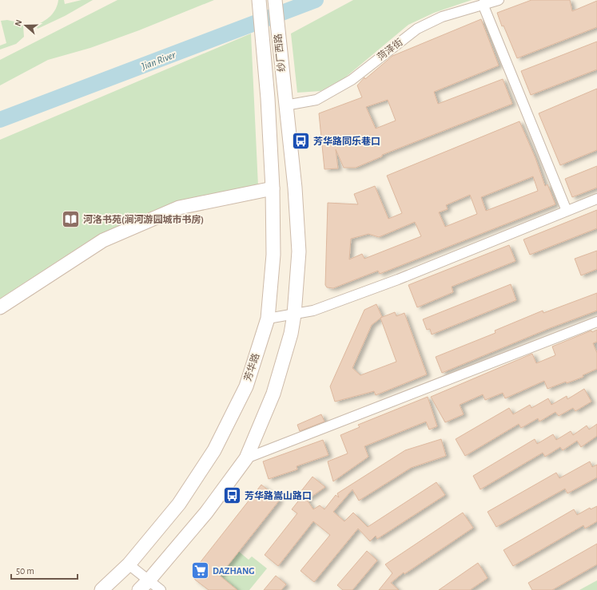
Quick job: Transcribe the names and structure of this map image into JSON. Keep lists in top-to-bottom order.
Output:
{
  "streets": {
    "main road": ["纱厂西路", "芳华路"],
    "street": ["菏泽街"]
  },
  "crossings": [
    ["菏泽街", "纱厂西路"],
    ["纱厂西路", "芳华路"]
  ],
  "water": ["Jian River"],
  "places": {
    "bus stop": ["芳华路同乐巷口", "芳华路嵩山路口"],
    "library": ["河洛书苑(涧河游园城市书房)"],
    "supermarket": ["DAZHANG"]
  },
  "scale_bar": "50 m",
  "north": "left"
}
